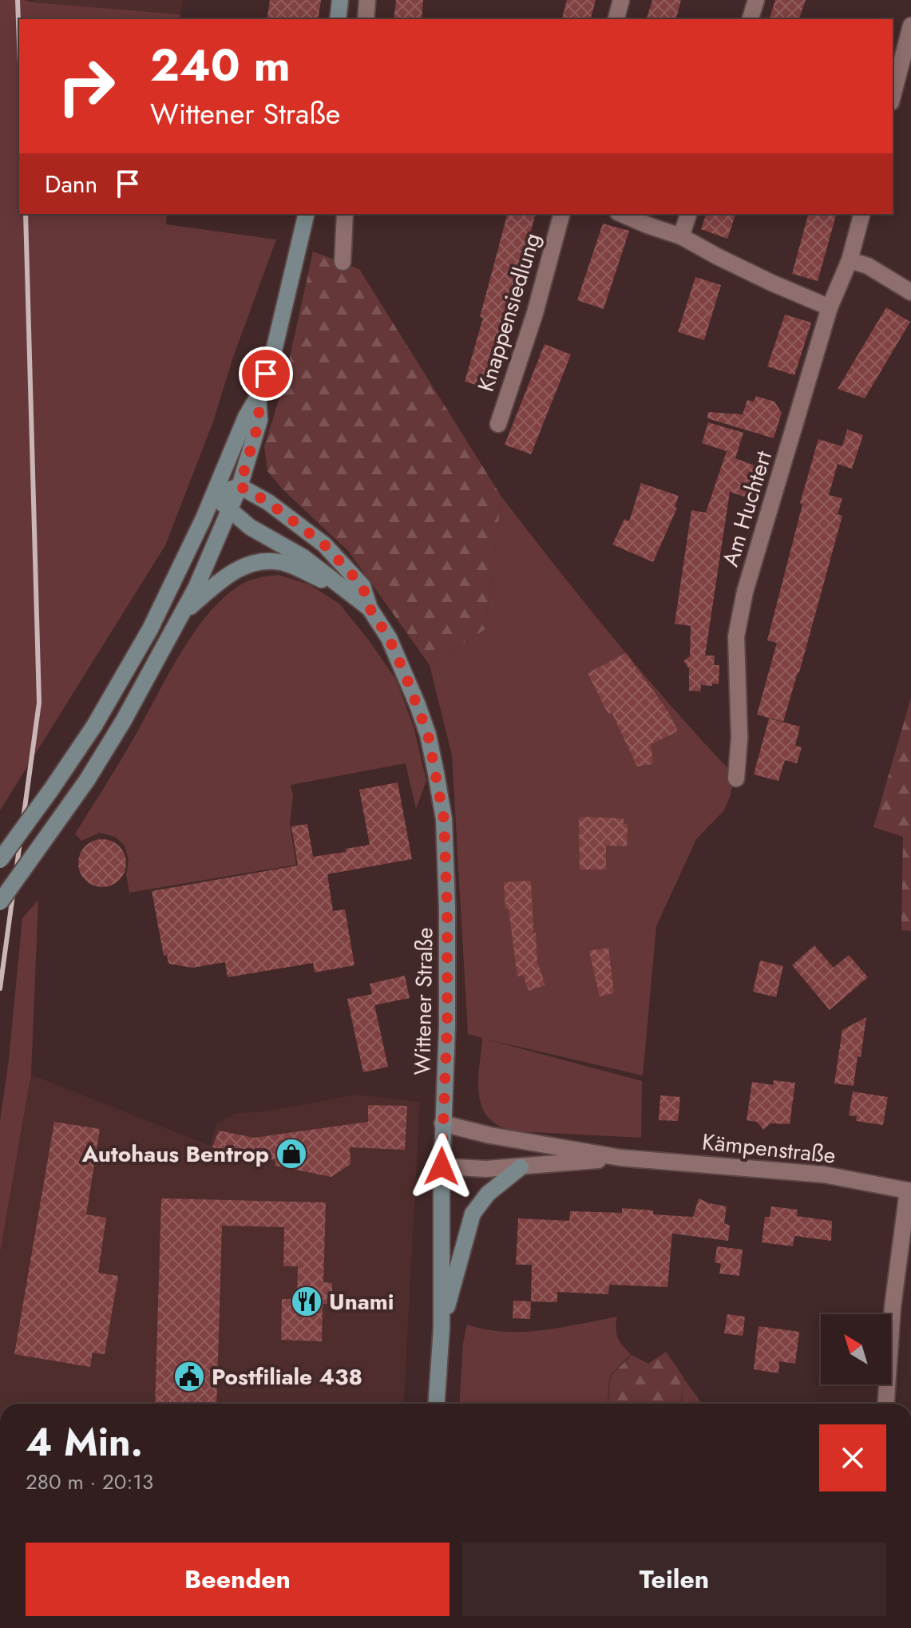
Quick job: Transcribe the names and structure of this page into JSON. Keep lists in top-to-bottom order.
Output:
{
  "streets": {
    "main road": ["Wittener Straße"],
    "street": ["Knappensiedlung", "Am Huchtert", "Kämpenstraße"]
  },
  "crossings": [
    ["Wittener Straße", "Kämpenstraße"]
  ],
  "places": {
    "shop": ["Autohaus Bentrop"],
    "restaurant": ["Unami"],
    "public building": ["Postfiliale 438"]
  },
  "north": "top left",
  "page": {
    "turn": ["240 m", "Wittener Straße"],
    "then": "Dann",
    "heading": ["4 Min.", "280 m · 20:13"],
    "buttons": ["Beenden", "Teilen"]
  }
}
